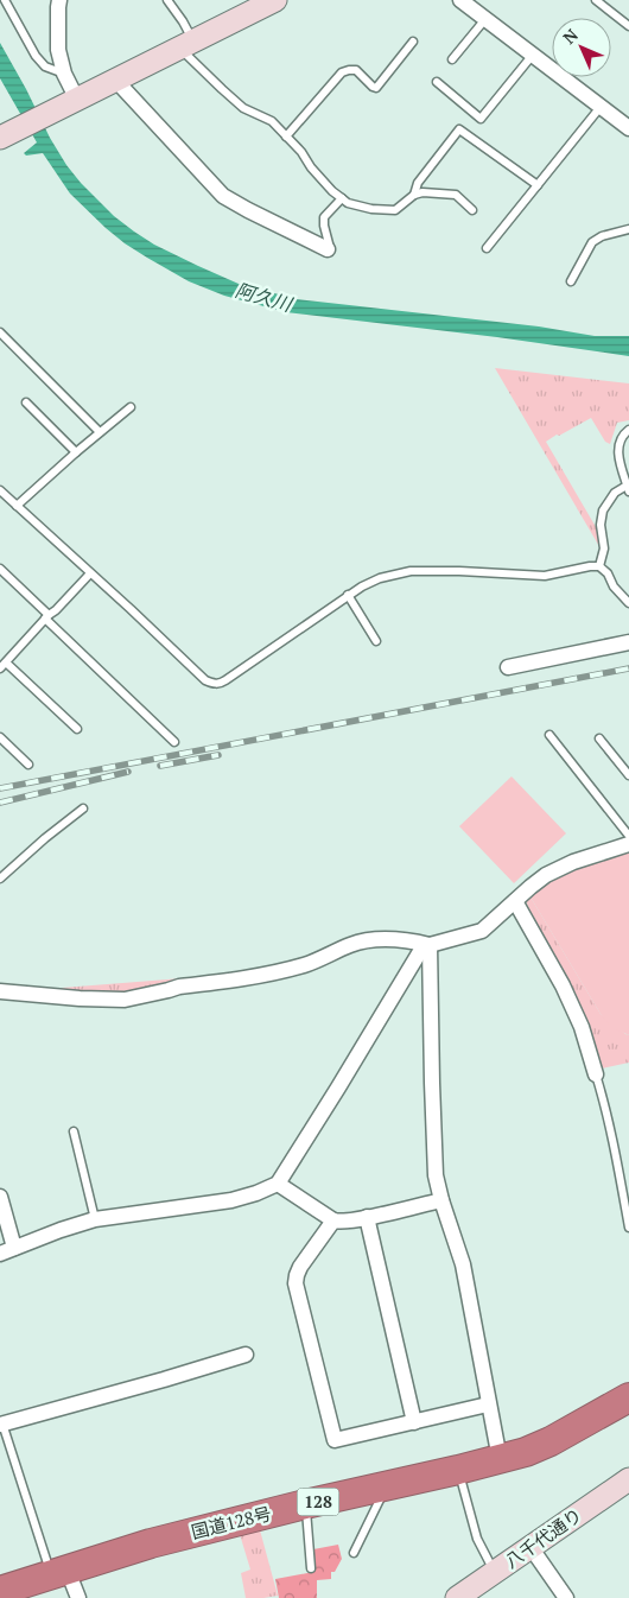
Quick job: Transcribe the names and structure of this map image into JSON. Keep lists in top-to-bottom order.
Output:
{
  "streets": {
    "highway": ["128", "国道128号"],
    "street": ["八千代通り"]
  },
  "water": ["阿久川"],
  "north": "top left"
}
